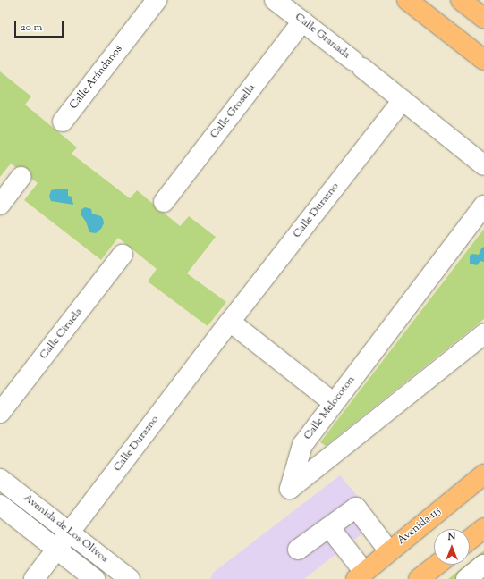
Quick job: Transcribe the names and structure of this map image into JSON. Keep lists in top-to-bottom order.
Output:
{
  "streets": {
    "main road": ["Avenida 115"],
    "street": [
      "Calle Granada",
      "Calle Arándanos",
      "Calle Grosella",
      "Calle Durazno",
      "Calle Ciruela",
      "Calle Melocoton",
      "Avenida de Los Olivos"
    ]
  },
  "crossings": [
    ["Calle Granada", "Calle Grosella"],
    ["Calle Granada", "Calle Durazno"],
    ["Calle Durazno", "Avenida de Los Olivos"]
  ],
  "scale_bar": "20 m",
  "north": "top"
}
